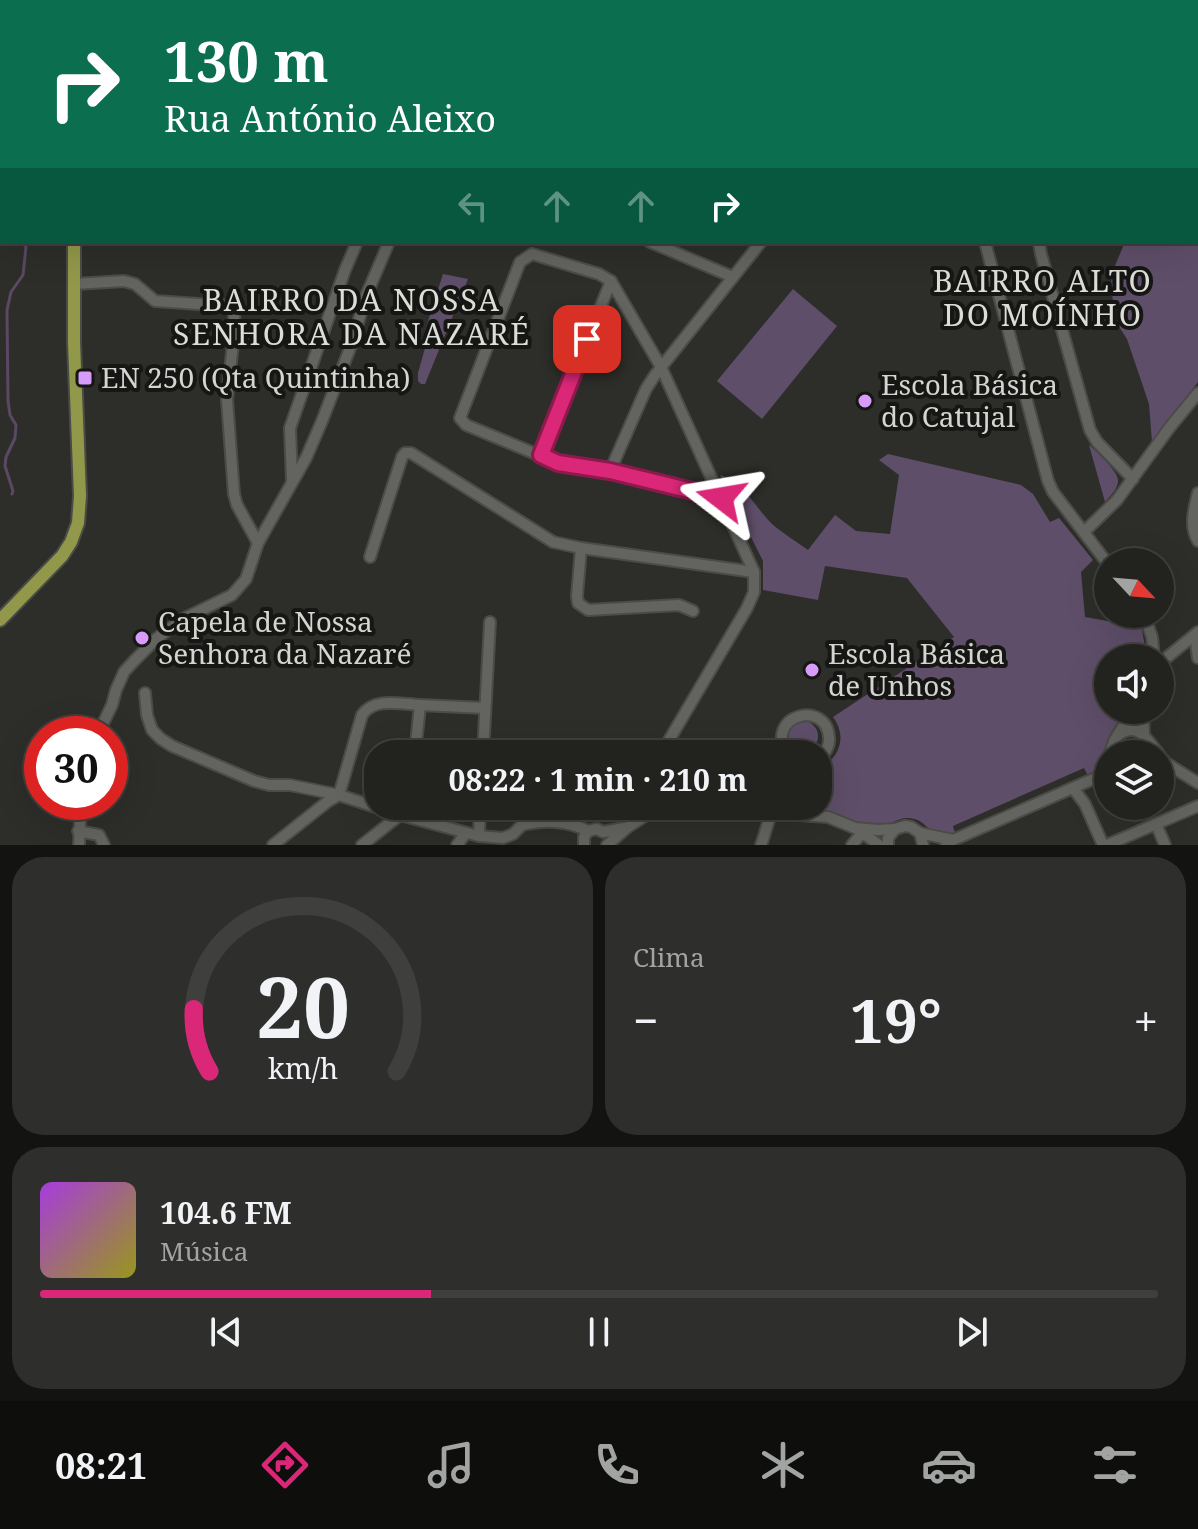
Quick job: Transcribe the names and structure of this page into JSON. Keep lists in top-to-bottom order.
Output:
{
  "districts": ["BAIRRO ALTO DO MOÍNHO", "BAIRRO DA NOSSA SENHORA DA NAZARÉ"],
  "places": {
    "transit": ["EN 250 (Qta Quintinha)"],
    "other": ["Escola Básica do Catujal", "Capela de Nossa Senhora da Nazaré", "Escola Básica de Unhos"]
  },
  "north": "bottom right",
  "page": {
    "turn": ["130 m", "Rua António Aleixo"],
    "limit": "30",
    "trip": "08:22 · 1 min · 210 m",
    "tile": "Clima",
    "heat": ["−", "19°", "+"],
    "song": ["104.6 FM", "Música"],
    "tabs": "08:21",
    "gauge": ["20", "km/h"]
  }
}
